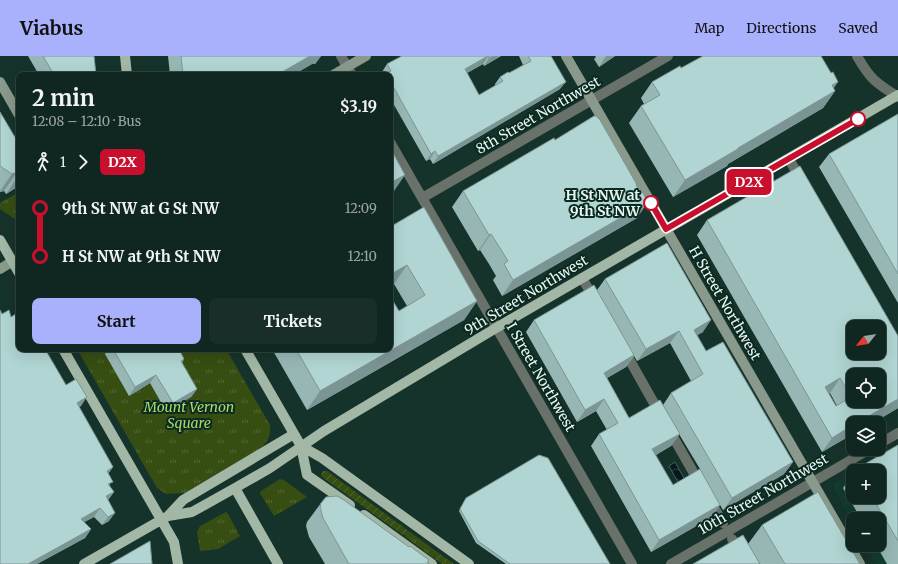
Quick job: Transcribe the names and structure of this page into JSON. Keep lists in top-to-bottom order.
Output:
{
  "streets": {
    "main road": ["9th Street Northwest", "H Street Northwest"],
    "street": ["8th Street Northwest", "I Street Northwest", "10th Street Northwest"]
  },
  "crossings": [
    ["8th Street Northwest", "H Street Northwest"],
    ["8th Street Northwest", "I Street Northwest"],
    ["9th Street Northwest", "H Street Northwest"],
    ["9th Street Northwest", "I Street Northwest"],
    ["H Street Northwest", "10th Street Northwest"]
  ],
  "parks": ["Mount Vernon Square"],
  "places": ["H St NW at 9th St NW"],
  "lines": ["bus line D2X"],
  "north": "bottom left",
  "page": {
    "header": "Viabus",
    "nav": ["Map", "Directions", "Saved"],
    "on_map": "D2X",
    "heading": ["2 min", "12:08 – 12:10 · Bus", "$3.19"],
    "legs": ["1", "D2X"],
    "list": [
      {
        "name": "9th St NW at G St NW",
        "value": "12:09"
      },
      {
        "name": "H St NW at 9th St NW",
        "value": "12:10"
      }
    ],
    "buttons": ["Start", "Tickets"],
    "map_buttons": ["+", "−"]
  }
}
